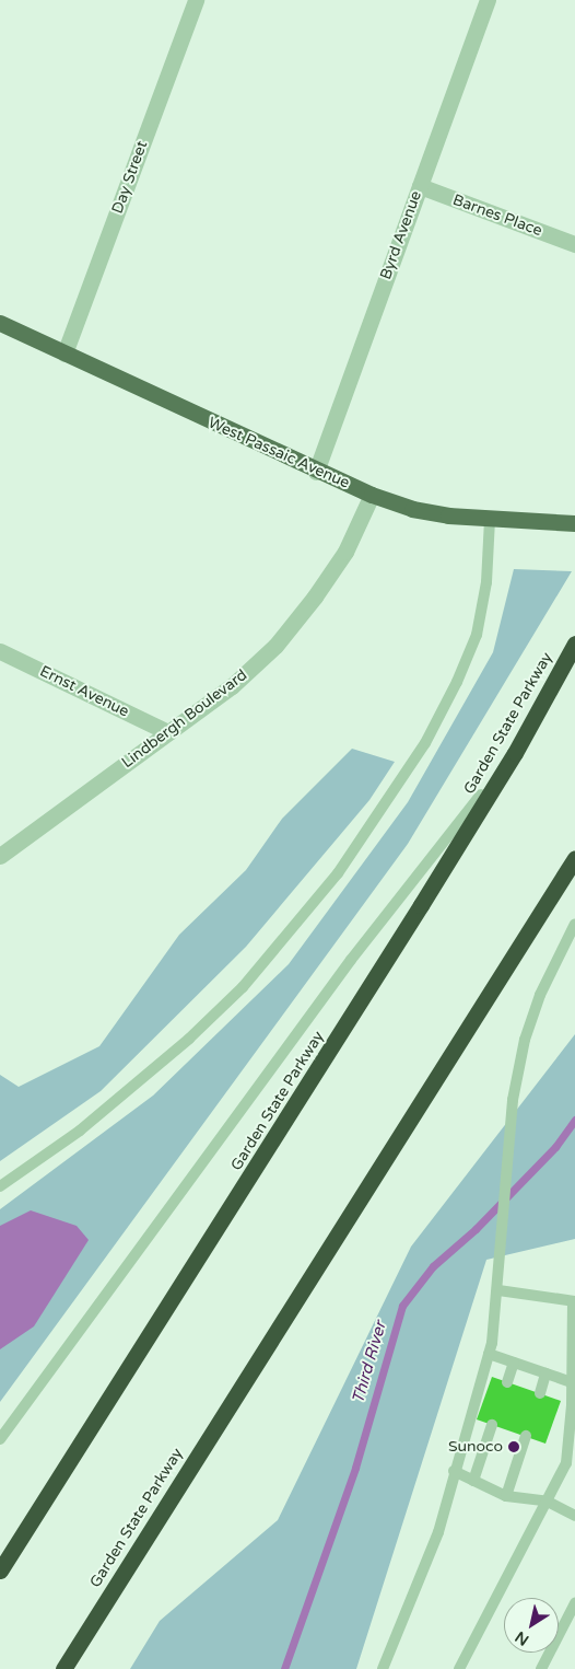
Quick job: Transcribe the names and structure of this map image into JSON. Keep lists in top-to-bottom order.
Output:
{
  "streets": {
    "highway": ["Garden State Parkway"],
    "main road": ["West Passaic Avenue"],
    "street": [
      "Day Street",
      "Barnes Place",
      "Byrd Avenue",
      "Ernst Avenue",
      "Lindbergh Boulevard"
    ]
  },
  "crossings": [
    ["Day Street", "West Passaic Avenue"],
    ["Barnes Place", "Byrd Avenue"],
    ["Byrd Avenue", "West Passaic Avenue"],
    ["West Passaic Avenue", "Lindbergh Boulevard"],
    ["Ernst Avenue", "Lindbergh Boulevard"]
  ],
  "water": ["Third River"],
  "places": ["Sunoco"],
  "north": "bottom left"
}
